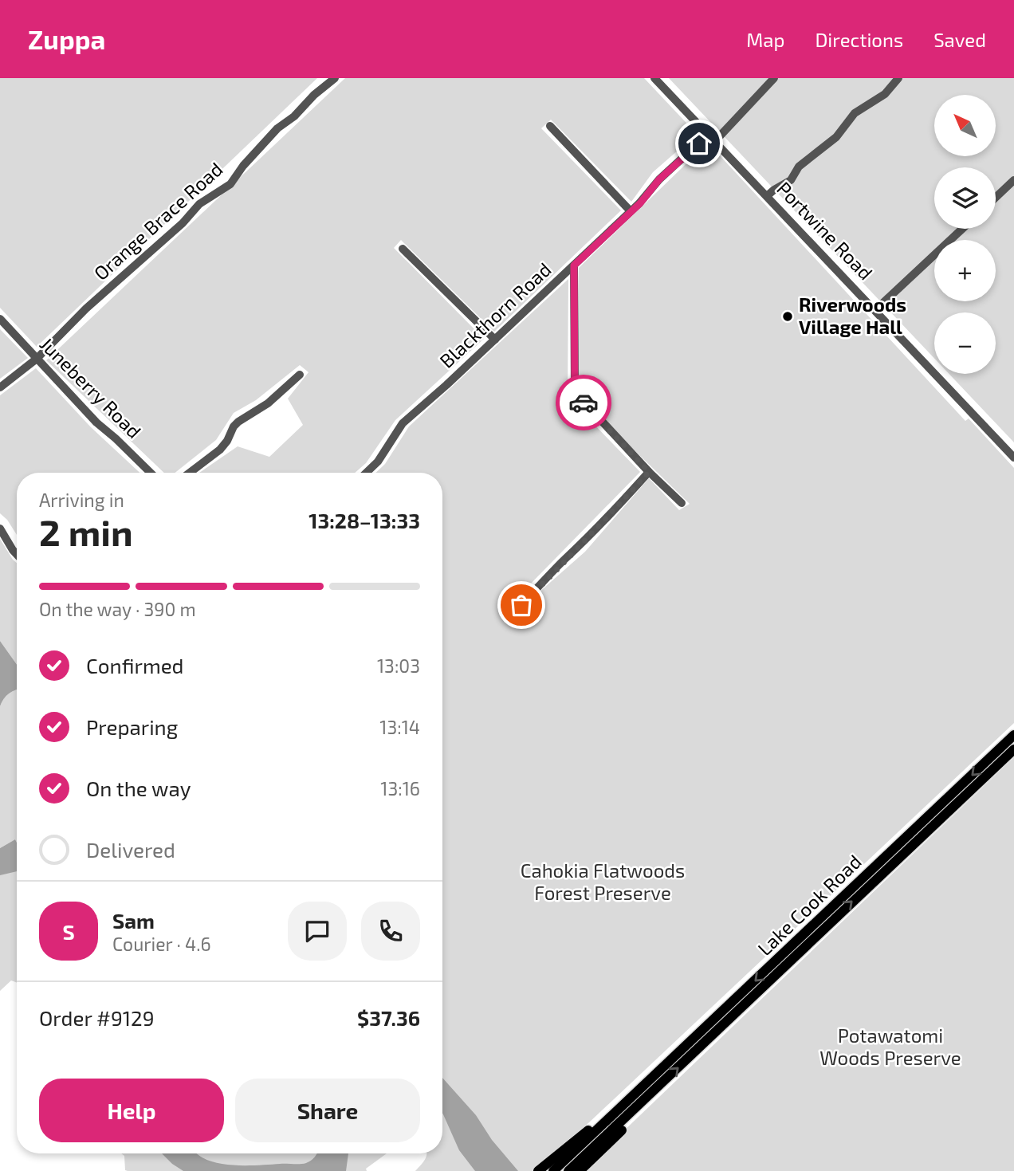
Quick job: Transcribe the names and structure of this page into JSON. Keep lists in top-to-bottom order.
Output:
{
  "streets": {
    "main road": ["Lake Cook Road"],
    "street": [
      "Orange Brace Road",
      "Portwine Road",
      "Blackthorn Road",
      "Juneberry Road"
    ]
  },
  "crossings": [
    ["Orange Brace Road", "Juneberry Road"],
    ["Portwine Road", "Blackthorn Road"]
  ],
  "parks": ["Cahokia Flatwoods Forest Preserve", "Potawatomi Woods Preserve"],
  "places": ["Riverwoods Village Hall"],
  "north": "top left",
  "page": {
    "header": "Zuppa",
    "nav": ["Map", "Directions", "Saved"],
    "map_buttons": ["+", "−"],
    "heading": ["2 min", "Arriving in", "13:28–13:33"],
    "panel": [
      "Sam",
      "Courier · 4.6",
      "Order #9129",
      "$37.36"
    ],
    "bar": "On the way · 390 m",
    "list": [
      ["Confirmed", "13:03"],
      ["Preparing", "13:14"],
      ["On the way", "13:16"],
      "Delivered"
    ],
    "round": "S",
    "buttons": ["Help", "Share"]
  }
}
